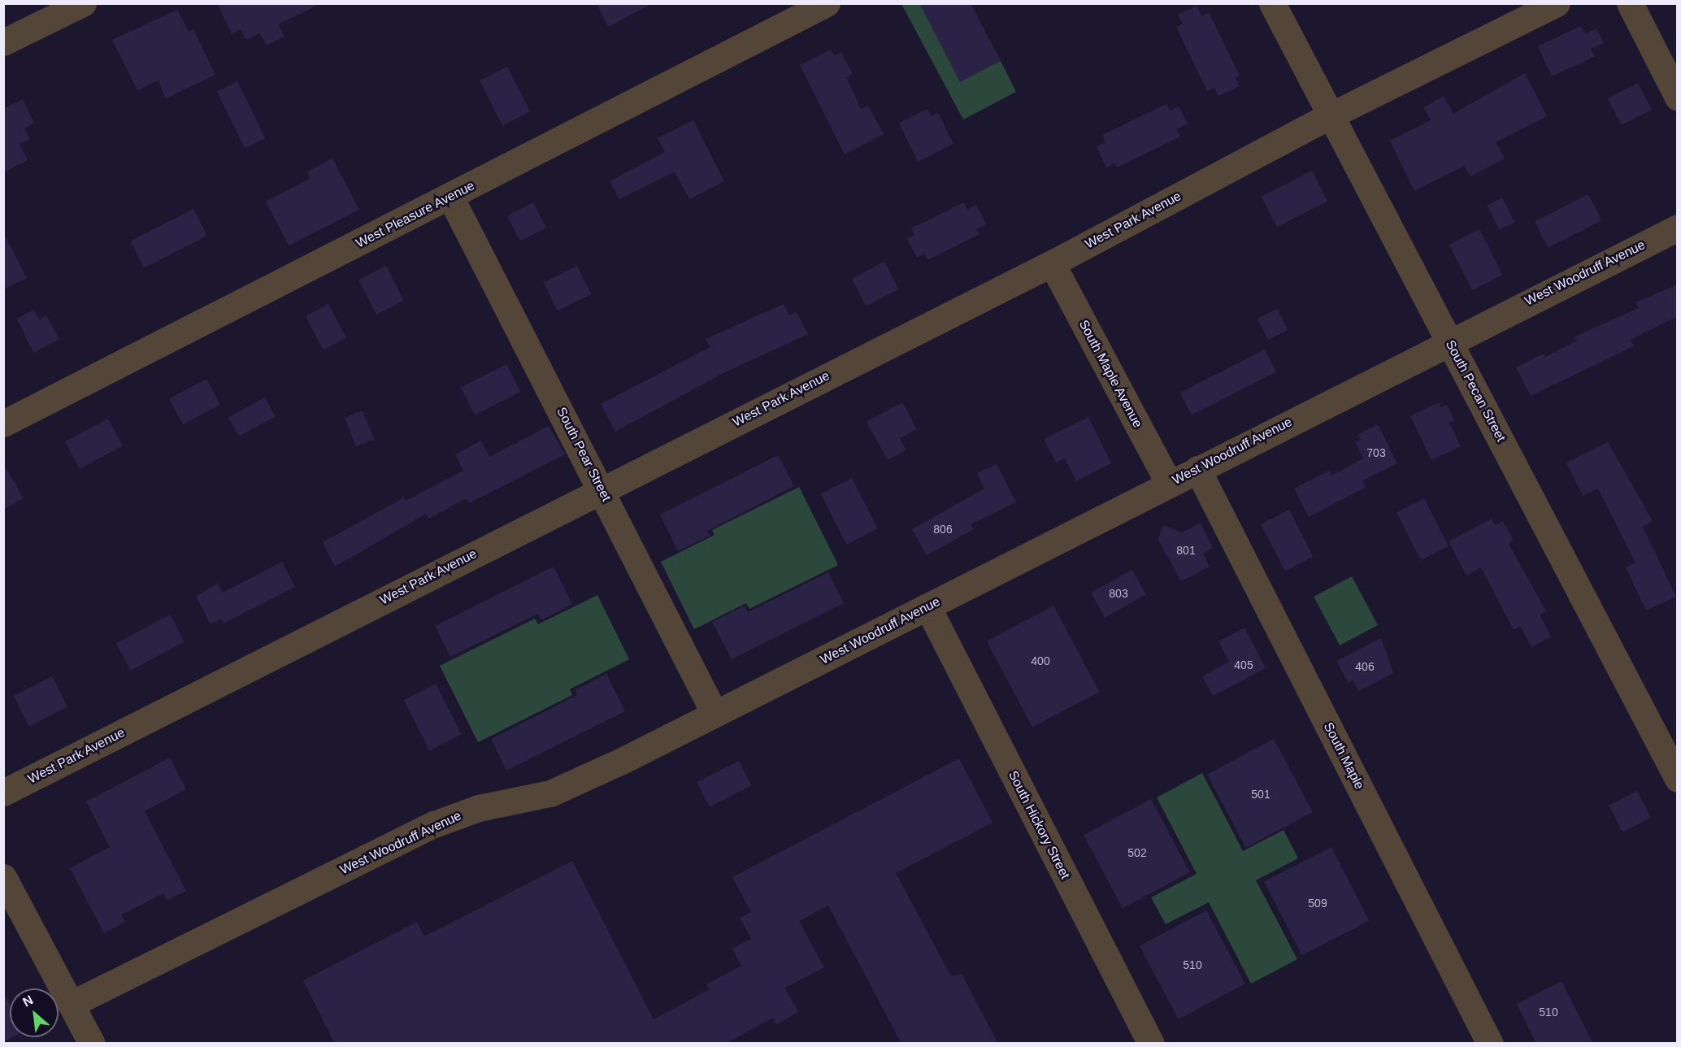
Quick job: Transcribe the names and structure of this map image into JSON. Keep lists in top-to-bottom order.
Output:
{
  "streets": {
    "street": [
      "West Pleasure Avenue",
      "West Park Avenue",
      "West Woodruff Avenue",
      "South Maple Avenue",
      "South Pecan Street",
      "South Pear Street",
      "South Maple",
      "South Hickory Street"
    ]
  },
  "crossings": [
    ["West Pleasure Avenue", "South Pear Street"],
    ["West Park Avenue", "South Maple Avenue"],
    ["West Park Avenue", "South Pecan Street"],
    ["West Park Avenue", "South Pear Street"],
    ["West Woodruff Avenue", "South Maple Avenue"],
    ["West Woodruff Avenue", "South Pecan Street"],
    ["West Woodruff Avenue", "South Pear Street"],
    ["West Woodruff Avenue", "South Maple"],
    ["West Woodruff Avenue", "South Hickory Street"]
  ],
  "house_numbers": [
    "703",
    "806",
    "801",
    "803",
    "400",
    "405",
    "406",
    "501",
    "502",
    "509",
    "510",
    "510"
  ],
  "north": "top left"
}
